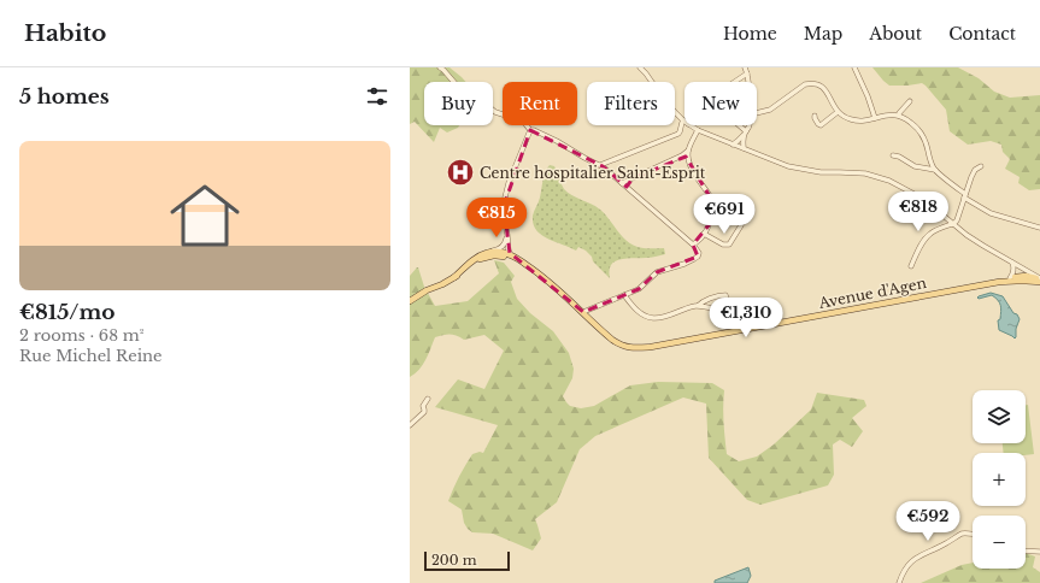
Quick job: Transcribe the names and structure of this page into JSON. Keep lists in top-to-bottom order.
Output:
{
  "streets": {
    "main road": ["Avenue d'Agen"]
  },
  "places": {
    "hospital": ["Centre hospitalier Saint-Esprit"]
  },
  "scale_bar": "200 m",
  "page": {
    "header": "Habito",
    "nav": [
      "Home",
      "Map",
      "About",
      "Contact"
    ],
    "heading": "5 homes",
    "chip": [
      "Buy",
      "Rent",
      "Filters",
      "New"
    ],
    "list": [
      {
        "name": "€815/mo",
        "note": "2 rooms · 68 m² · Rue Michel Reine"
      }
    ],
    "price": [
      "€818",
      "€691",
      "€815",
      "€1,310",
      "€592"
    ],
    "map_buttons": ["+", "−"],
    "scale": "200 m"
  }
}
